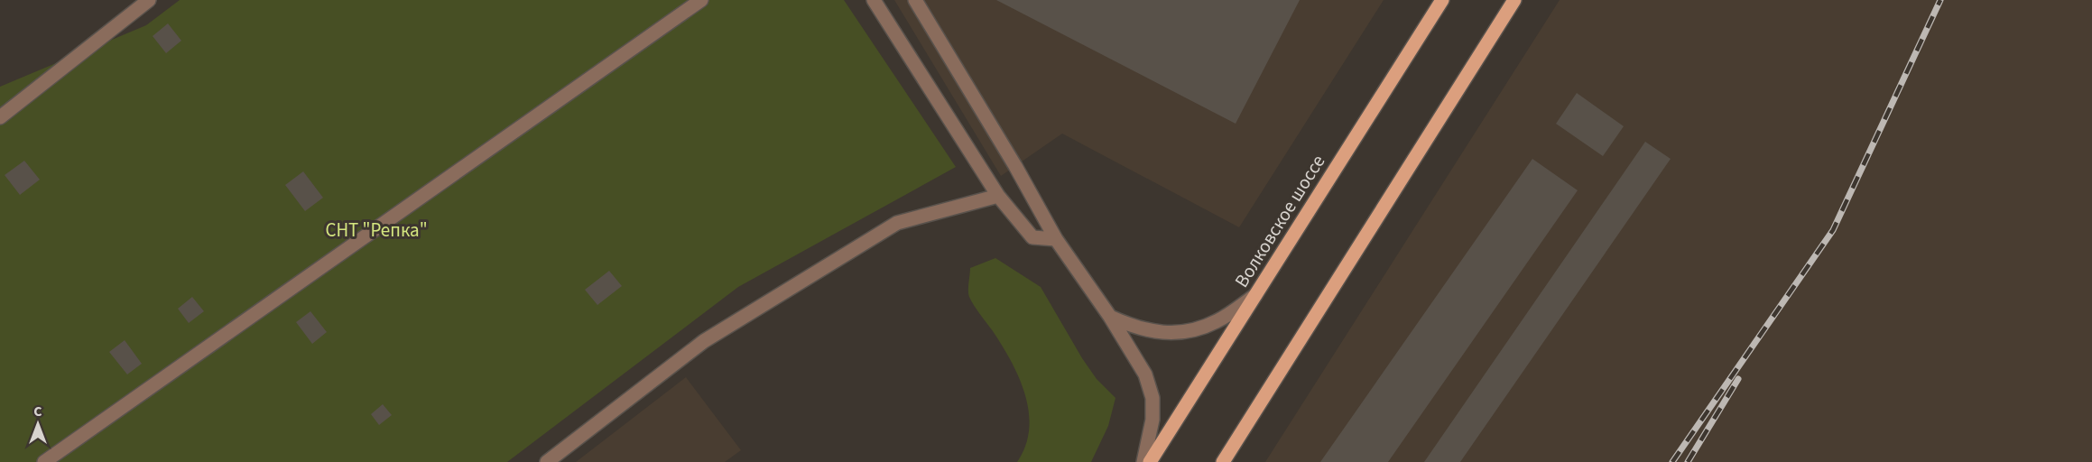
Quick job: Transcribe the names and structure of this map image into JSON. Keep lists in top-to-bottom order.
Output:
{
  "streets": {
    "main road": ["Волковское шоссе"]
  },
  "parks": ["СНТ \"Репка\""],
  "north": "top"
}
